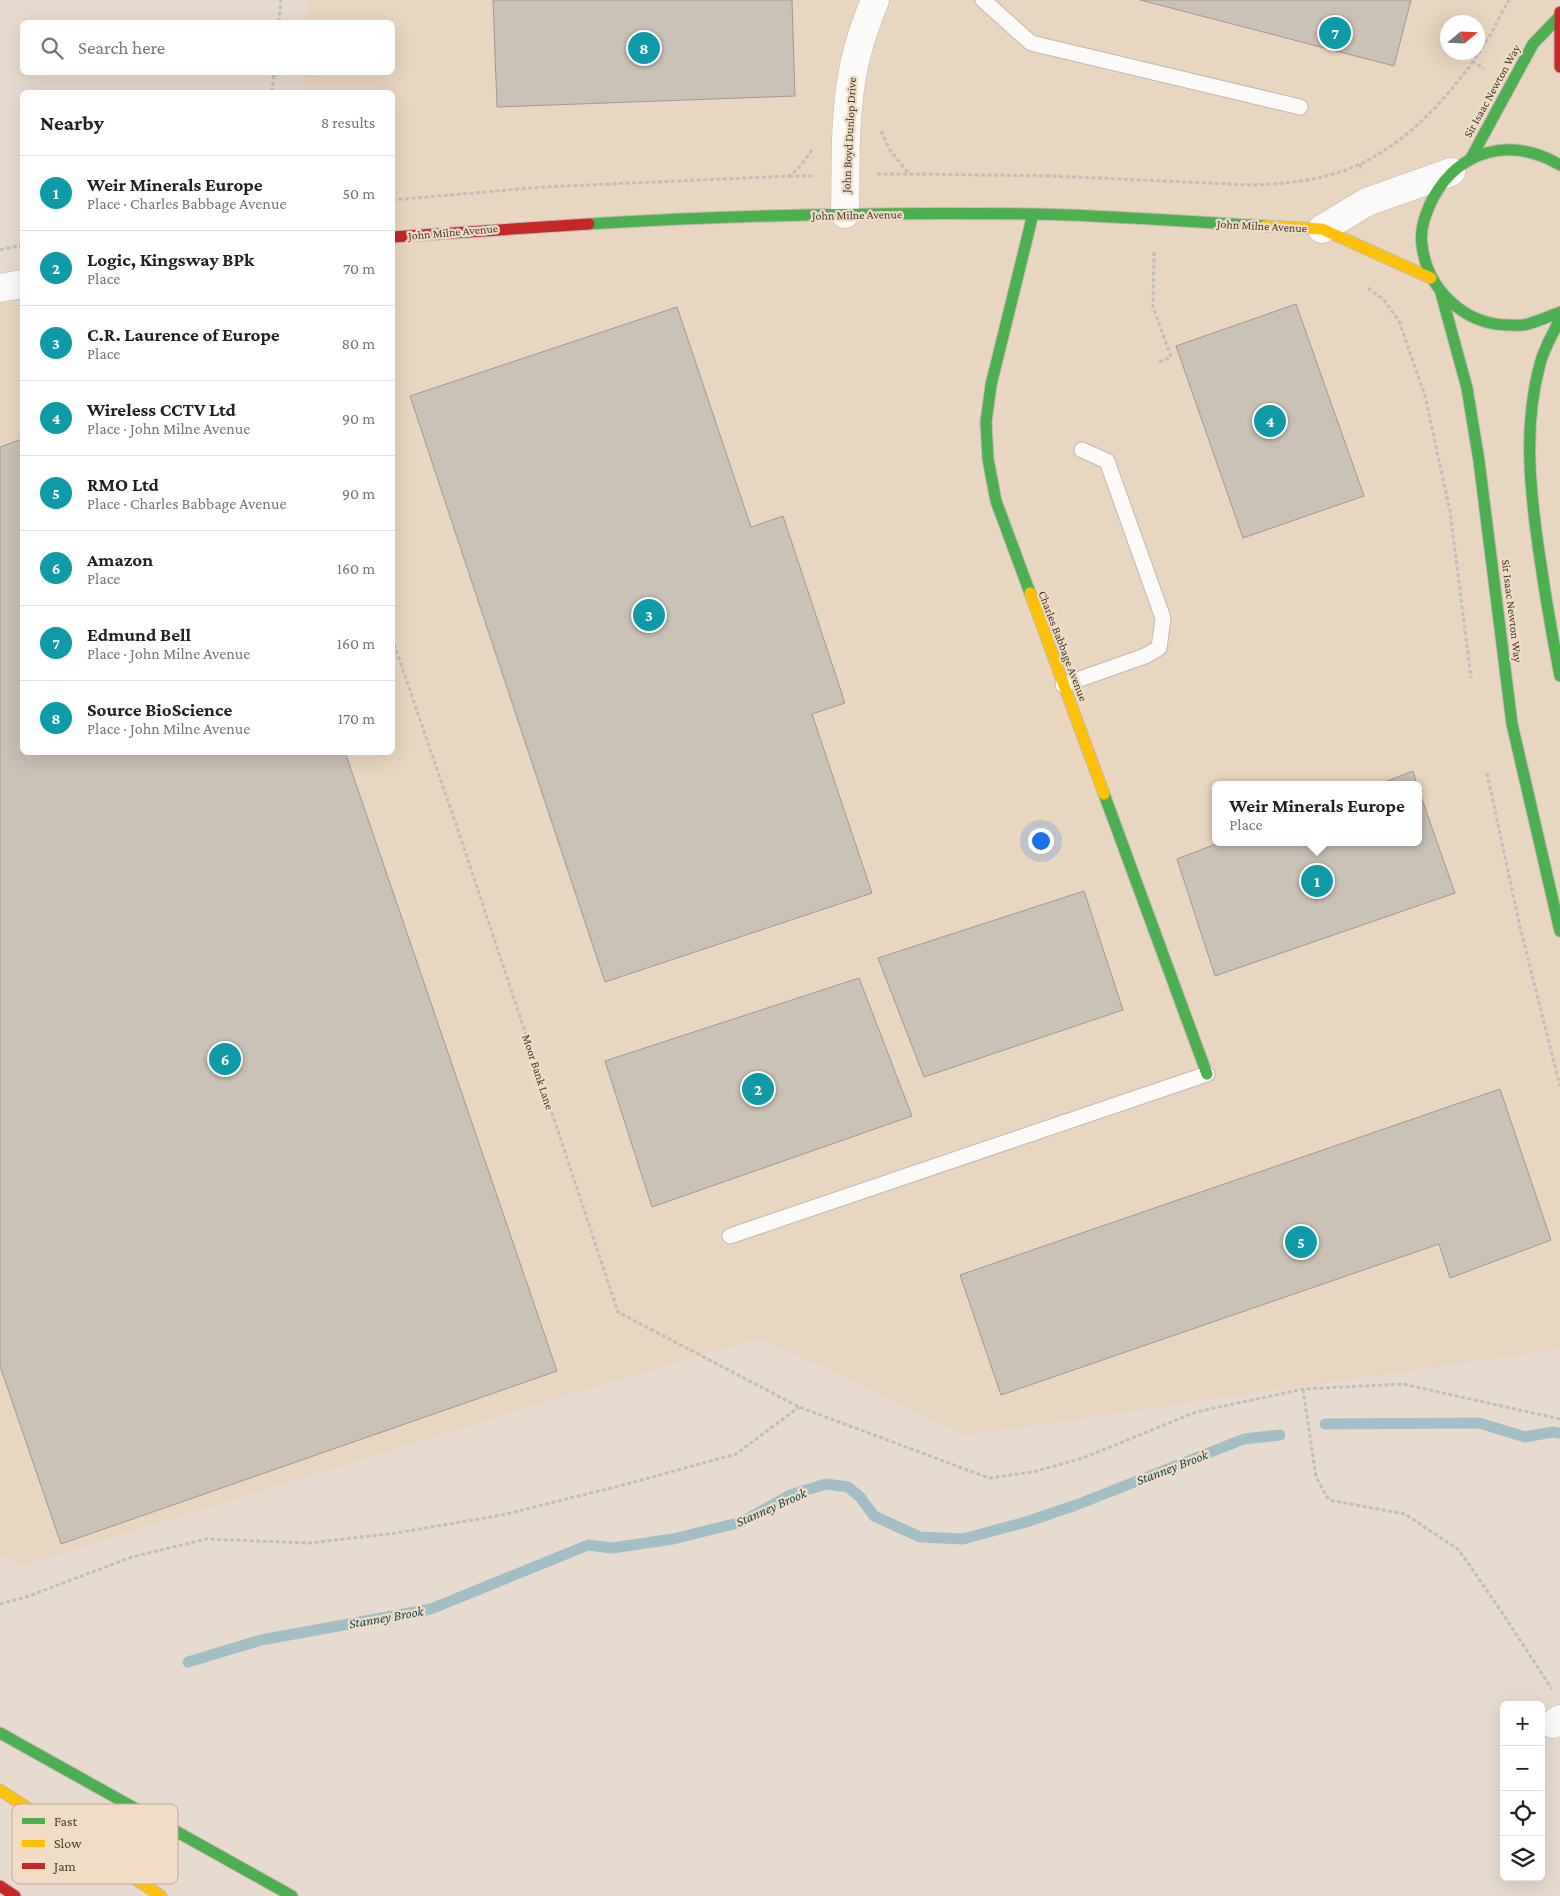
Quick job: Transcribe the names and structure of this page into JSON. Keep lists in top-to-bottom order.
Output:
{
  "streets": {
    "main road": ["Sir Isaac Newton Way", "John Milne Avenue", "Charles Babbage Avenue"],
    "street": ["John Boyd Dunlop Drive"],
    "path": ["Moor Bank Lane"]
  },
  "crossings": [
    ["Sir Isaac Newton Way", "John Milne Avenue"],
    ["John Boyd Dunlop Drive", "John Milne Avenue"],
    ["John Milne Avenue", "Charles Babbage Avenue"]
  ],
  "water": ["Stanney Brook"],
  "legend": ["Fast", "Slow", "Jam"],
  "north": "right",
  "page": {
    "pins": [
      "7",
      "8",
      "4",
      "3",
      "1",
      "6",
      "2",
      "5"
    ],
    "search": "Search here",
    "heading": ["Nearby", "8 results"],
    "list": [
      {
        "mark": "1",
        "name": "Weir Minerals Europe",
        "note": "Place · Charles Babbage Avenue",
        "value": "50 m"
      },
      {
        "mark": "2",
        "name": "Logic, Kingsway BPk",
        "note": "Place",
        "value": "70 m"
      },
      {
        "mark": "3",
        "name": "C.R. Laurence of Europe",
        "note": "Place",
        "value": "80 m"
      },
      {
        "mark": "4",
        "name": "Wireless CCTV Ltd",
        "note": "Place · John Milne Avenue",
        "value": "90 m"
      },
      {
        "mark": "5",
        "name": "RMO Ltd",
        "note": "Place · Charles Babbage Avenue",
        "value": "90 m"
      },
      {
        "mark": "6",
        "name": "Amazon",
        "note": "Place",
        "value": "160 m"
      },
      {
        "mark": "7",
        "name": "Edmund Bell",
        "note": "Place · John Milne Avenue",
        "value": "160 m"
      },
      {
        "mark": "8",
        "name": "Source BioScience",
        "note": "Place · John Milne Avenue",
        "value": "170 m"
      }
    ],
    "popup": ["Weir Minerals Europe", "Place"],
    "map_buttons": ["+", "−"]
  }
}
